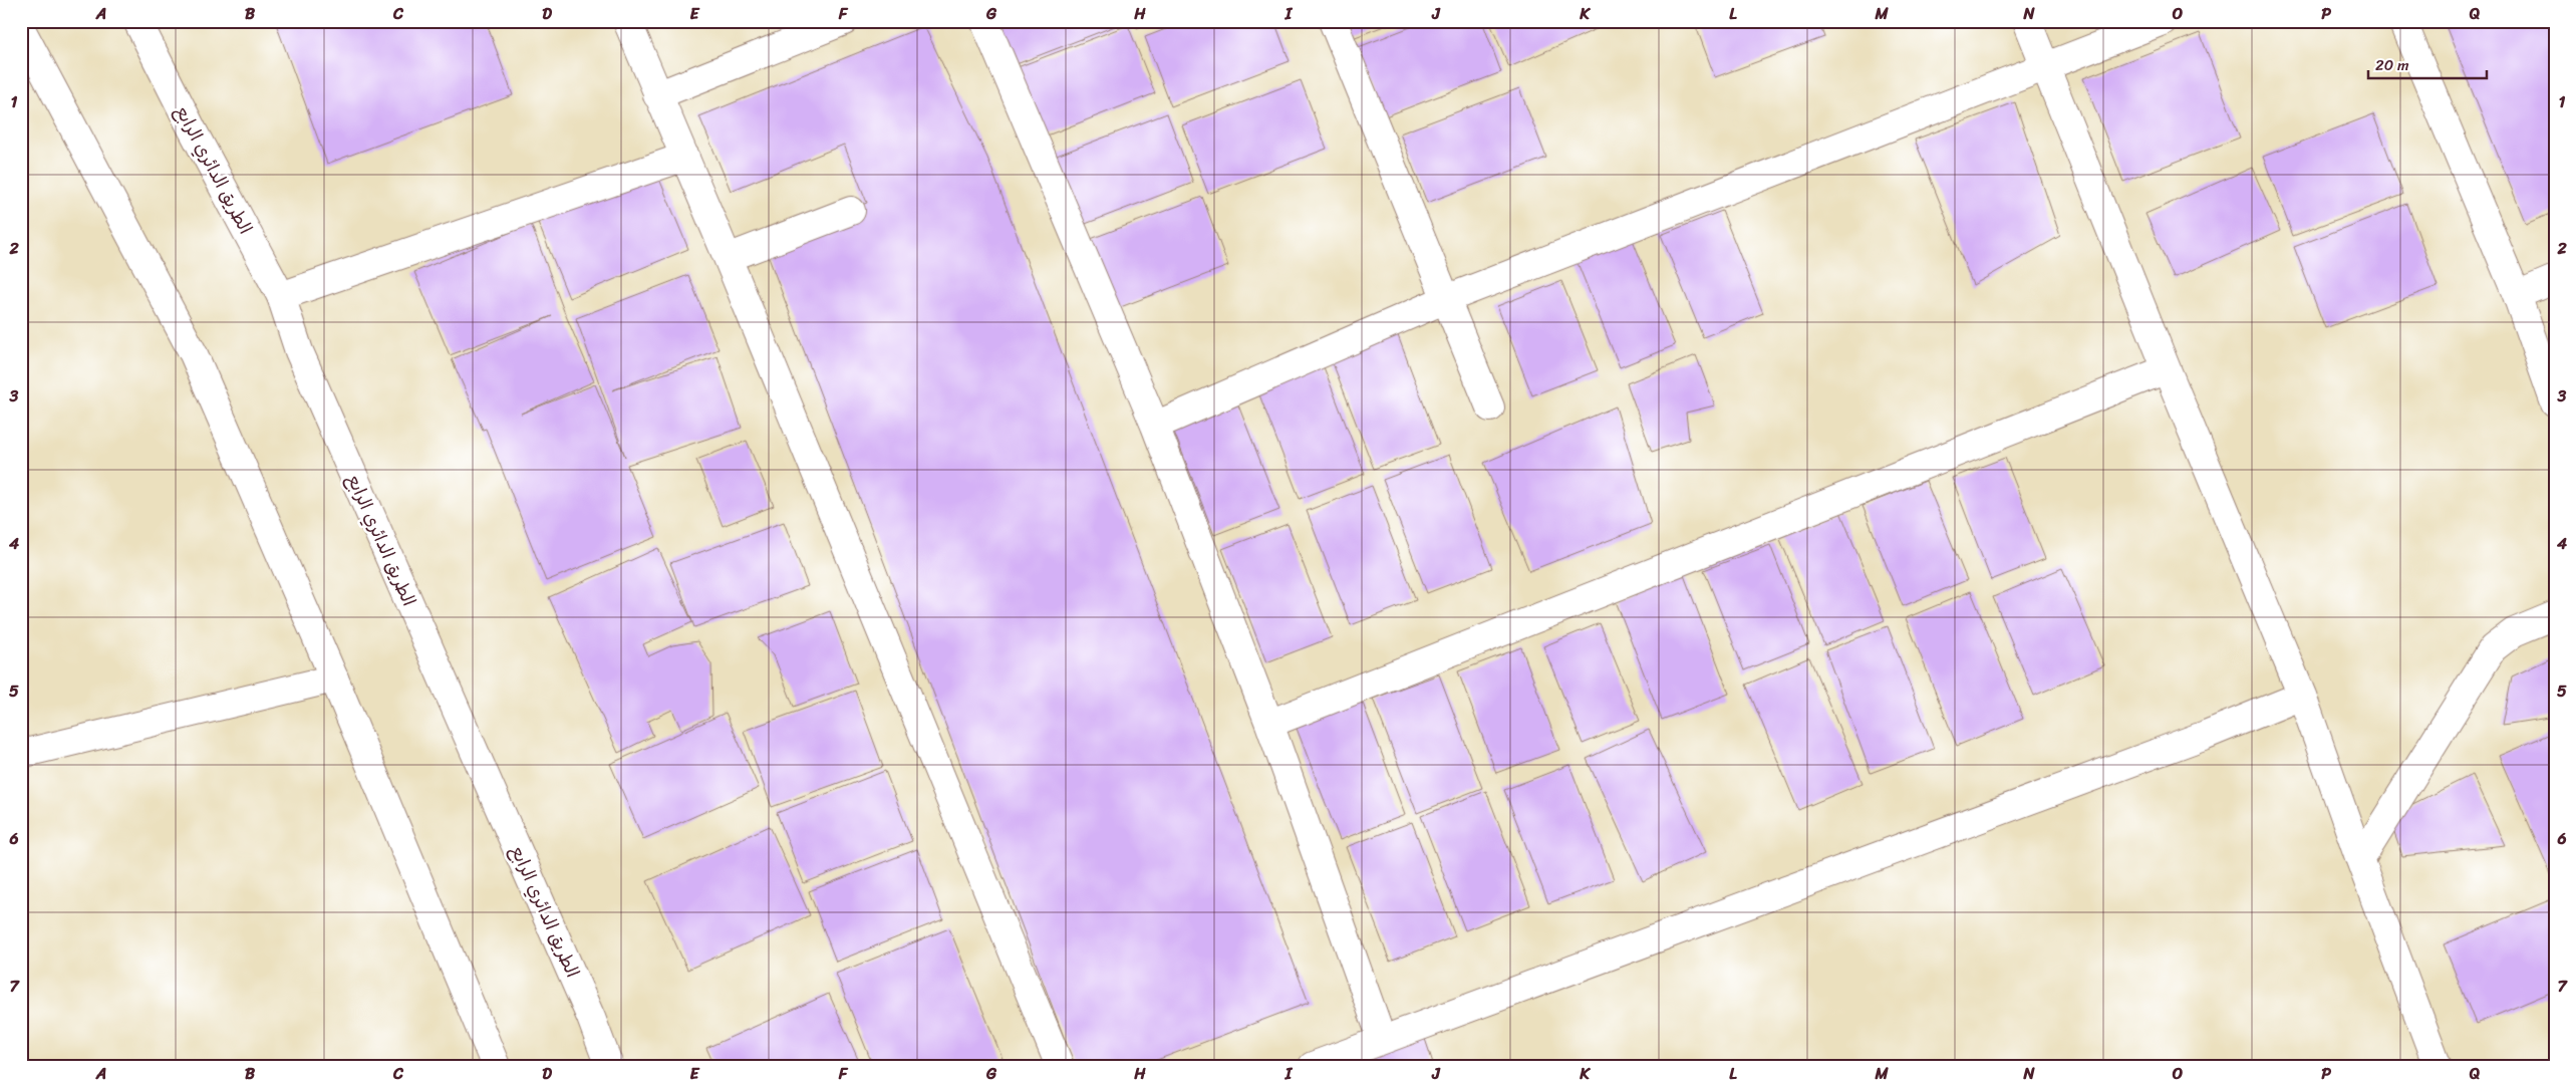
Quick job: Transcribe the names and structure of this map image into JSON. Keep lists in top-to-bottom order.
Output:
{
  "streets": {
    "street": ["الطريق الدائري الرابع"]
  },
  "scale_bar": "20 m",
  "grid": {
    "columns": [
      "A",
      "B",
      "C",
      "D",
      "E",
      "F",
      "G",
      "H",
      "I",
      "J",
      "K",
      "L",
      "M",
      "N",
      "O",
      "P",
      "Q"
    ],
    "rows": [
      "1",
      "2",
      "3",
      "4",
      "5",
      "6",
      "7"
    ]
  }
}
